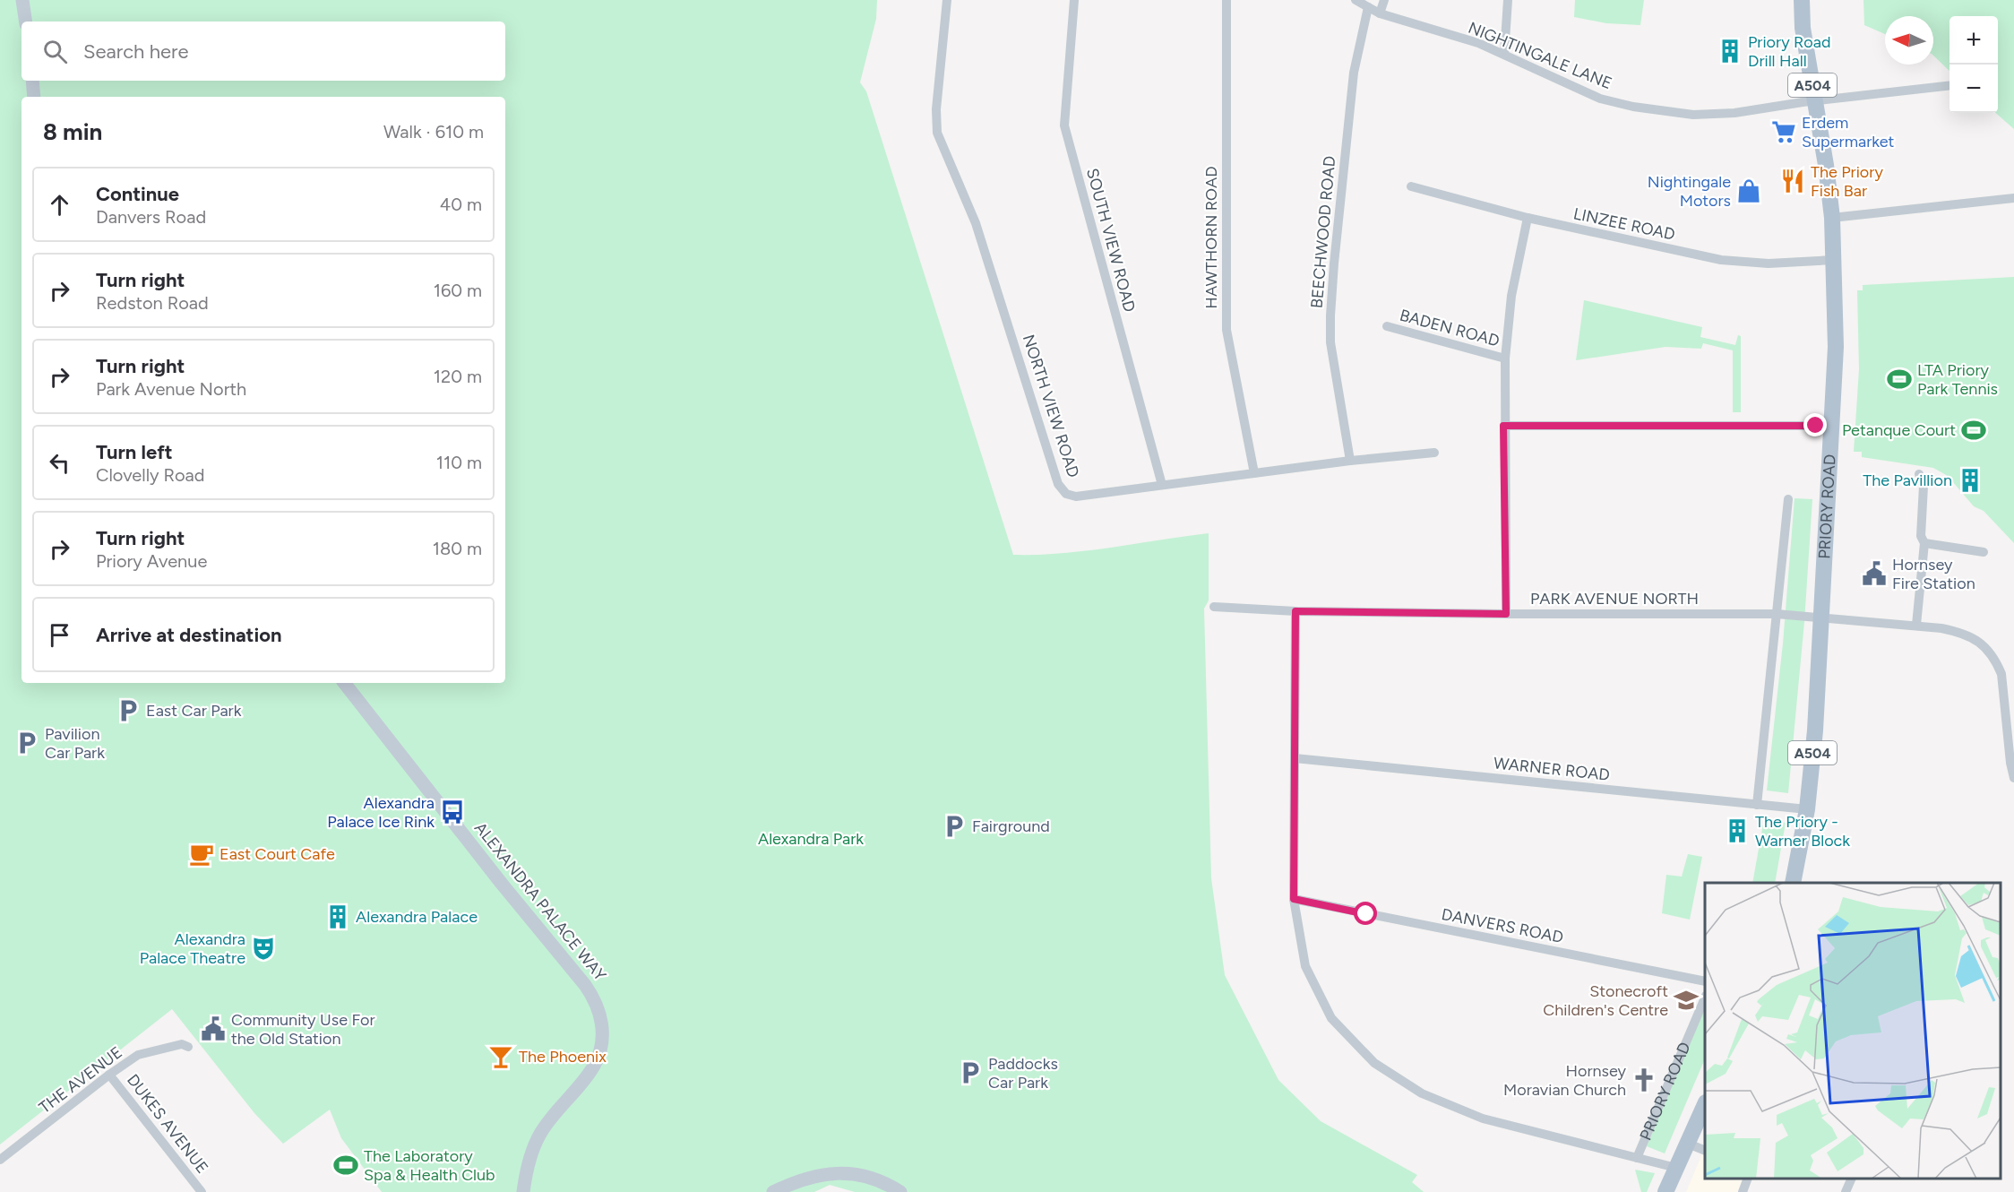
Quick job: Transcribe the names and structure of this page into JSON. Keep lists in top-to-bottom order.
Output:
{
  "streets": {
    "main road": ["A504", "PRIORY ROAD"],
    "street": [
      "NIGHTINGALE LANE",
      "LINZEE ROAD",
      "BEECHWOOD ROAD",
      "HAWTHORN ROAD",
      "SOUTH VIEW ROAD",
      "BADEN ROAD",
      "NORTH VIEW ROAD",
      "PARK AVENUE NORTH",
      "WARNER ROAD",
      "ALEXANDRA PALACE WAY",
      "DANVERS ROAD",
      "THE AVENUE",
      "DUKES AVENUE"
    ]
  },
  "crossings": [
    ["NIGHTINGALE LANE", "BEECHWOOD ROAD"],
    ["NIGHTINGALE LANE", "PRIORY ROAD"],
    ["LINZEE ROAD", "PRIORY ROAD"],
    ["BEECHWOOD ROAD", "NORTH VIEW ROAD"],
    ["HAWTHORN ROAD", "NORTH VIEW ROAD"],
    ["SOUTH VIEW ROAD", "NORTH VIEW ROAD"],
    ["PRIORY ROAD", "PARK AVENUE NORTH"],
    ["PRIORY ROAD", "WARNER ROAD"],
    ["THE AVENUE", "DUKES AVENUE"]
  ],
  "parks": ["Alexandra Park"],
  "places": {
    "building": [
      "Priory Road Drill Hall",
      "The Pavillion",
      "The Priory - Warner Block",
      "Alexandra Palace"
    ],
    "supermarket": ["Erdem Supermarket"],
    "restaurant": ["The Priory Fish Bar"],
    "shop": ["Nightingale Motors"],
    "sports": ["LTA Priory Park Tennis", "Petanque Court", "The Laboratory Spa & Health Club"],
    "public building": ["Hornsey Fire Station", "Community Use For the Old Station"],
    "parking": [
      "East Car Park",
      "Pavilion Car Park",
      "Fairground",
      "Paddocks Car Park"
    ],
    "bus stop": ["Alexandra Palace Ice Rink"],
    "cafe": ["East Court Cafe"],
    "theatre": ["Alexandra Palace Theatre"],
    "school or university": ["Stonecroft Children's Centre"],
    "bar": ["The Phoenix"],
    "church": ["Hornsey Moravian Church"]
  },
  "north": "left",
  "page": {
    "map_buttons": ["+", "−"],
    "search": "Search here",
    "heading": ["8 min", "Walk · 610 m"],
    "list": [
      ["Continue", "Danvers Road", "40 m"],
      ["Turn right", "Redston Road", "160 m"],
      ["Turn right", "Park Avenue North", "120 m"],
      ["Turn left", "Clovelly Road", "110 m"],
      ["Turn right", "Priory Avenue", "180 m"],
      "Arrive at destination"
    ]
  }
}
